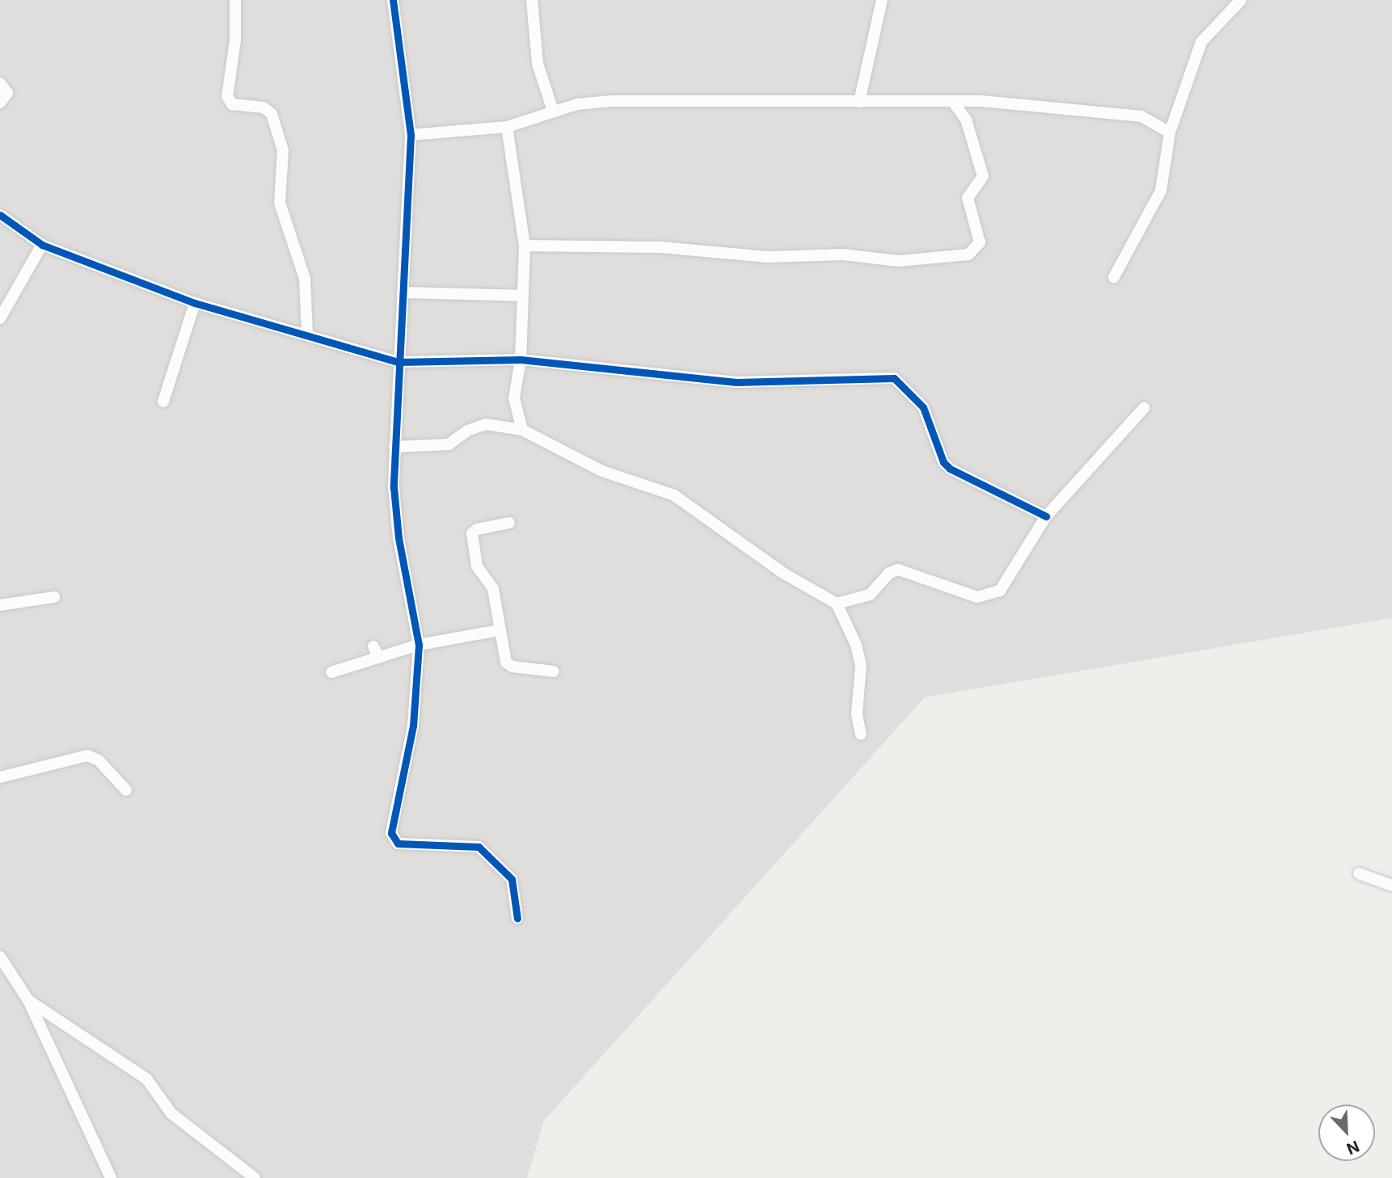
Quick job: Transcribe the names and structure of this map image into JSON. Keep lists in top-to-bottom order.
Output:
{
  "north": "bottom right"
}
